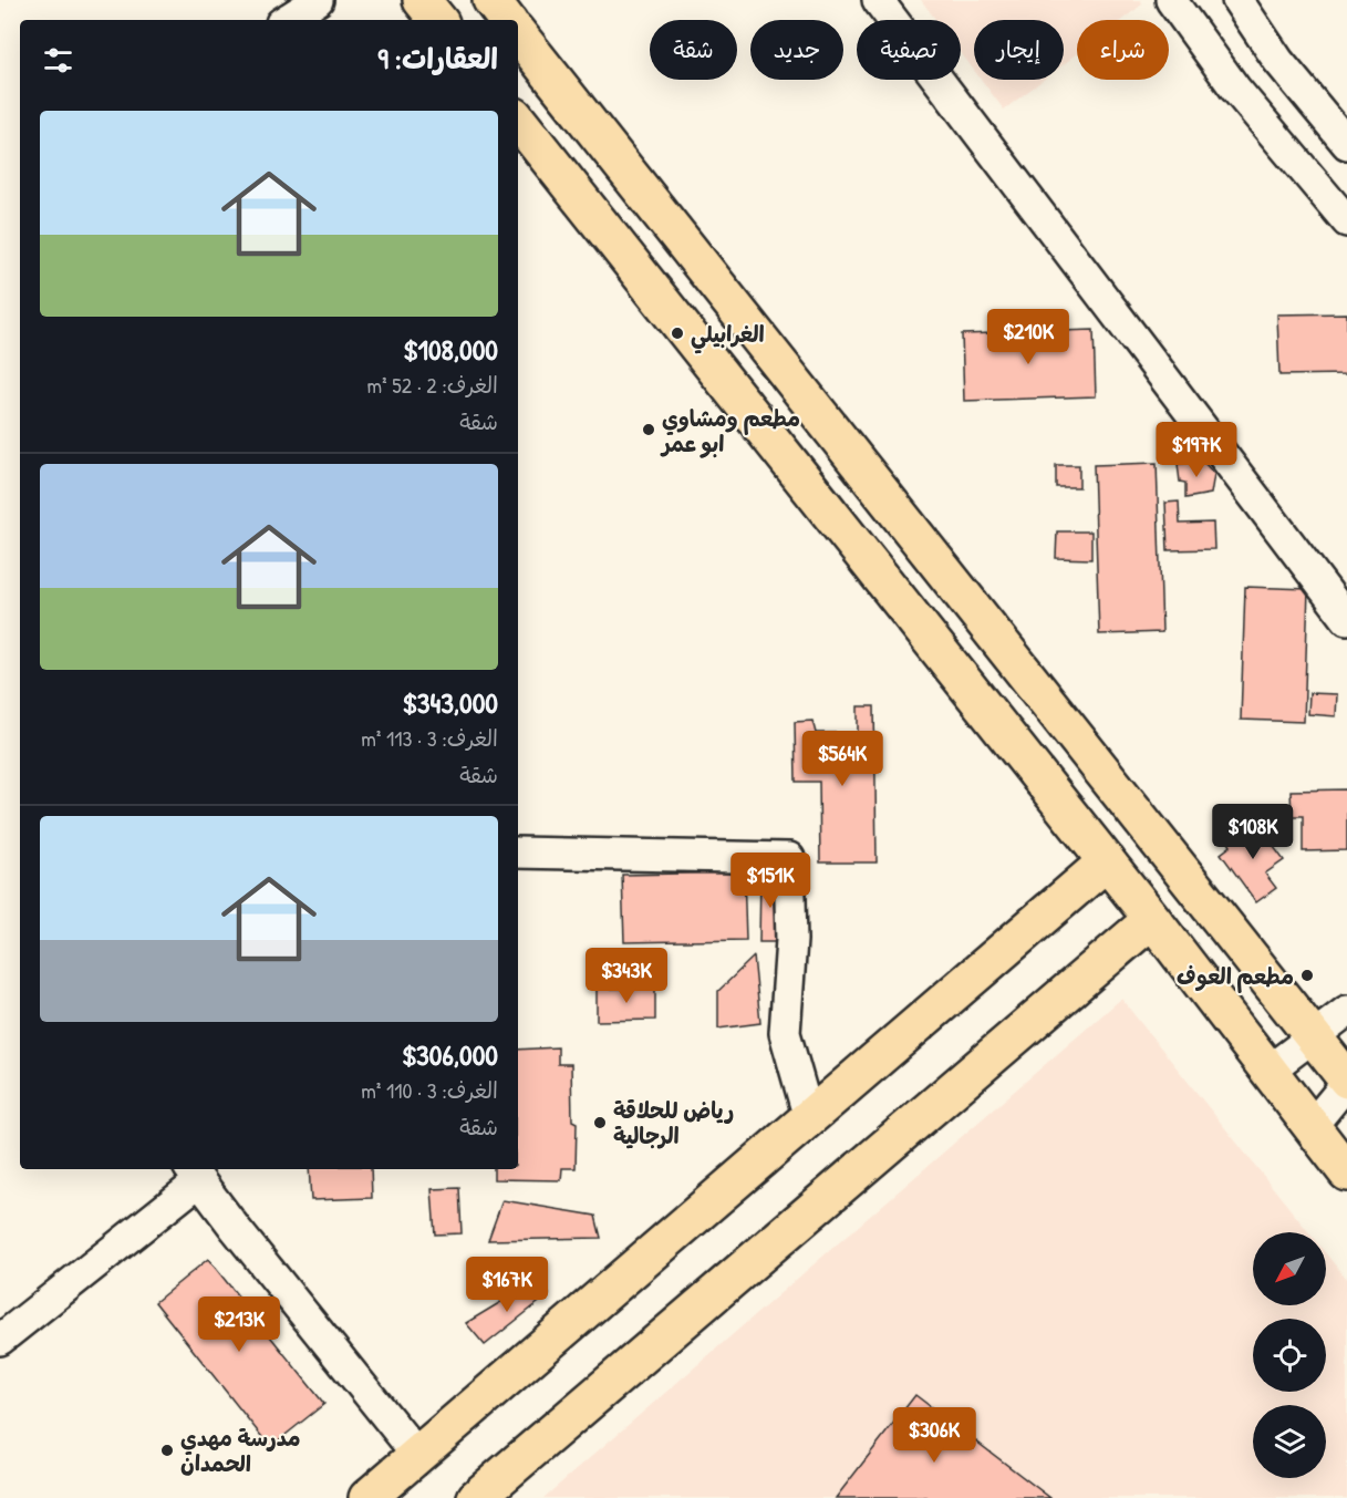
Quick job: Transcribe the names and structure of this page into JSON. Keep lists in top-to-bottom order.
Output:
{
  "places": [
    "الغرابيلي",
    "مطعم ومشاوي ابو عمر",
    "مطعم العوف",
    "رياض للحلاقة الرجالية",
    "مدرسة مهدي الحمدان"
  ],
  "north": "bottom left",
  "page": {
    "chip": [
      "شراء",
      "إيجار",
      "تصفية",
      "جديد",
      "شقة"
    ],
    "heading": "العقارات: 9",
    "list": [
      {
        "name": "$108,000",
        "note": "الغرف: 2 · 52 m² · شقة"
      },
      {
        "name": "$343,000",
        "note": "الغرف: 3 · 113 m² · شقة"
      },
      {
        "name": "$306,000",
        "note": "الغرف: 3 · 110 m² · شقة"
      }
    ],
    "price": [
      "$210K",
      "$197K",
      "$564K",
      "$108K",
      "$151K",
      "$343K",
      "$167K",
      "$213K",
      "$306K"
    ]
  }
}
